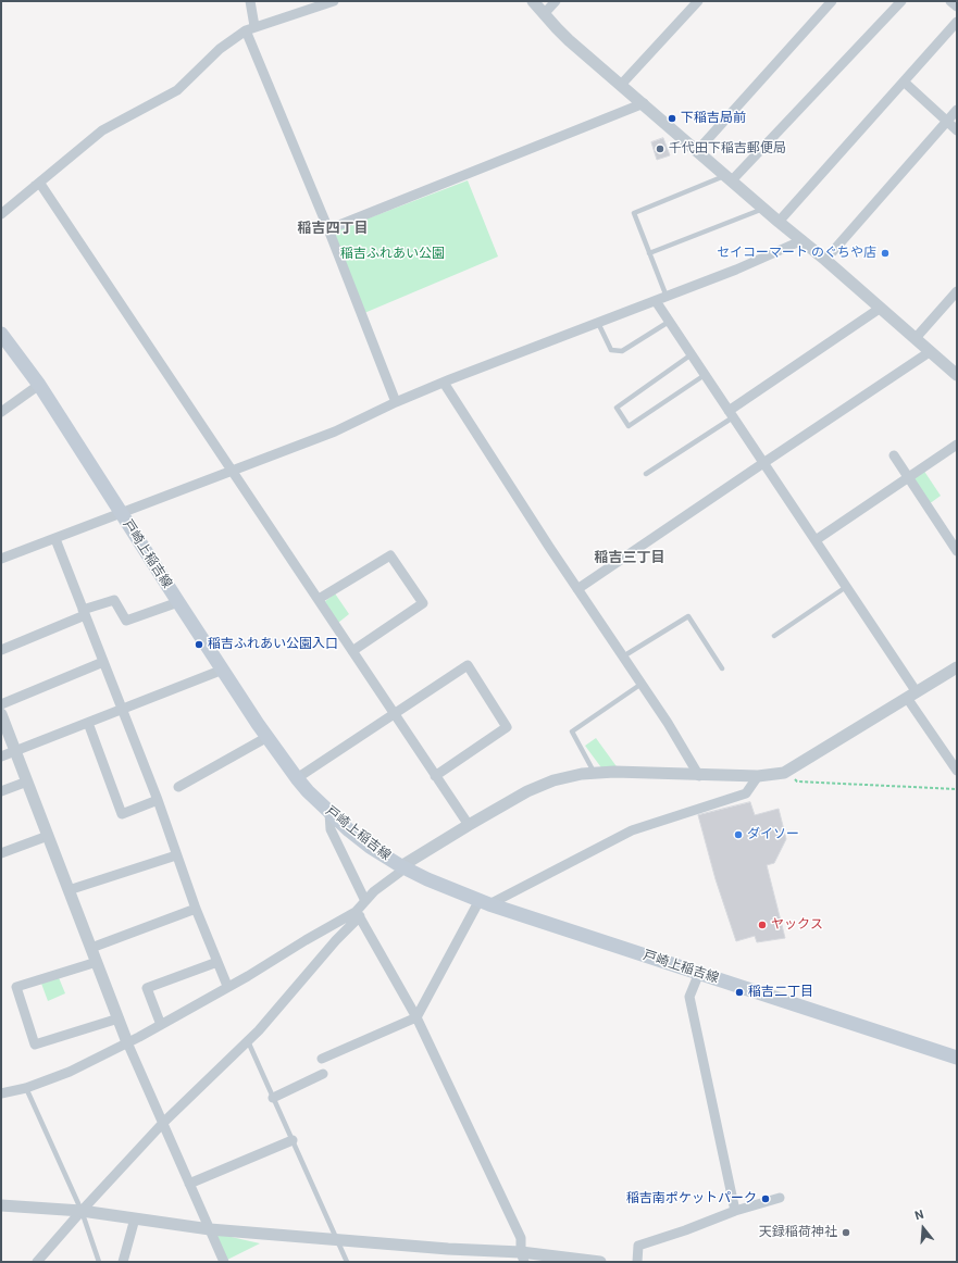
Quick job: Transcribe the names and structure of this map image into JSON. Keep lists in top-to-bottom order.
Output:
{
  "streets": {
    "main road": ["戸崎上稲吉線"]
  },
  "districts": ["稲吉四丁目", "稲吉三丁目"],
  "parks": ["稲吉ふれあい公園"],
  "places": [
    "下稲吉局前",
    "千代田下稲吉郵便局",
    "セイコーマート のぐちや店",
    "稲吉ふれあい公園入口",
    "ダイソー",
    "ヤックス",
    "稲吉二丁目",
    "稲吉南ポケットパーク",
    "天録稲荷神社"
  ],
  "north": "top"
}
